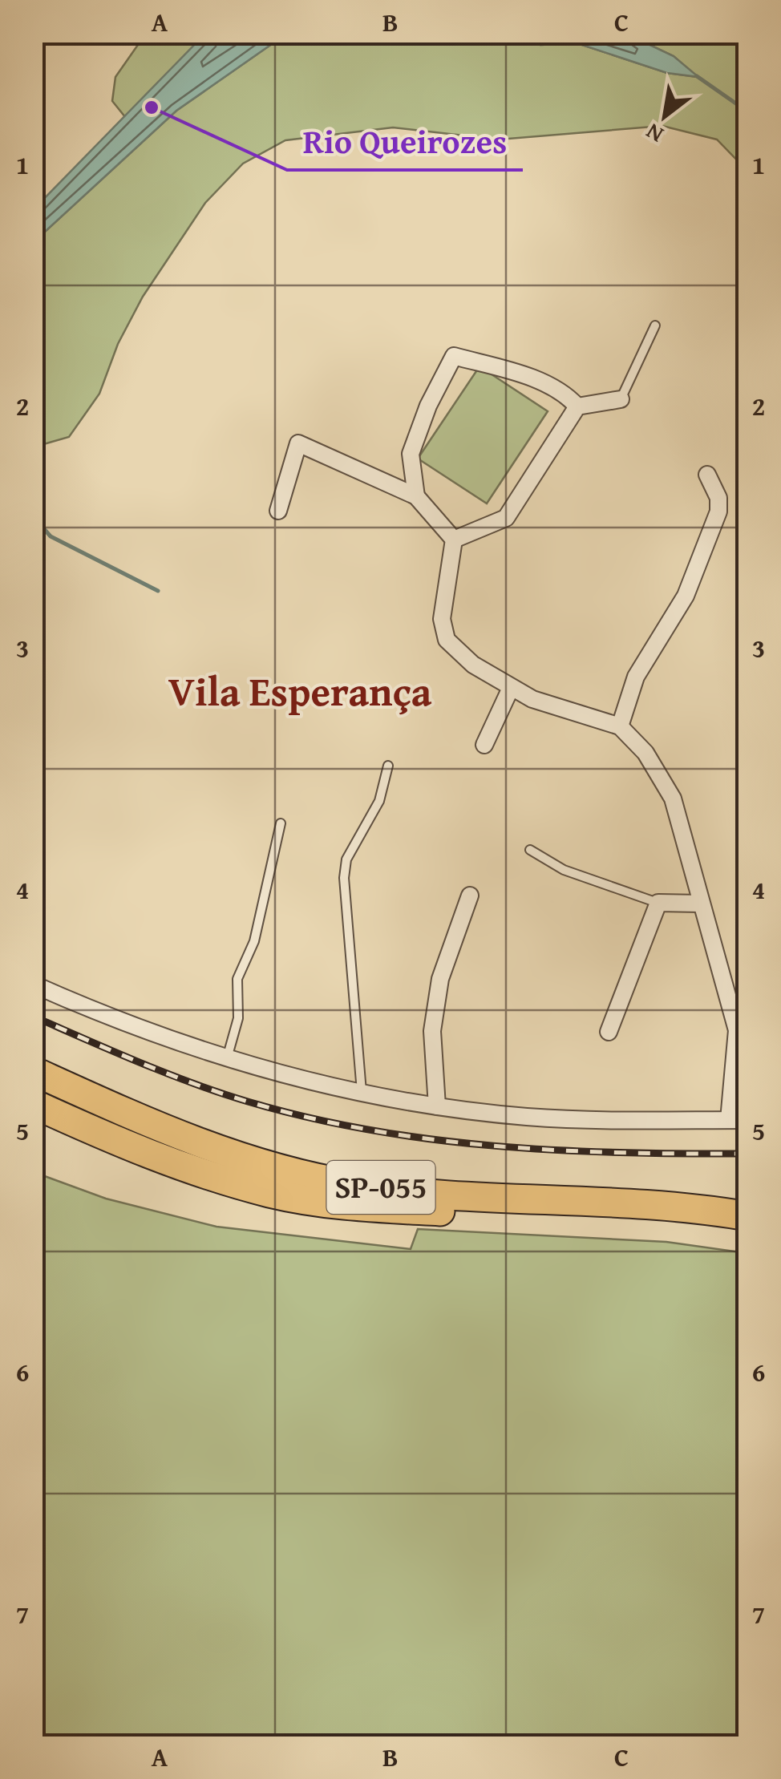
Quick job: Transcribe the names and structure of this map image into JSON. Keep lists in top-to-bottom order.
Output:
{
  "streets": {
    "highway": ["SP-055"]
  },
  "districts": ["Vila Esperança"],
  "places": ["Rio Queirozes"],
  "north": "bottom left",
  "grid": {
    "columns": ["A", "B", "C"],
    "rows": [
      "1",
      "2",
      "3",
      "4",
      "5",
      "6",
      "7"
    ]
  }
}
